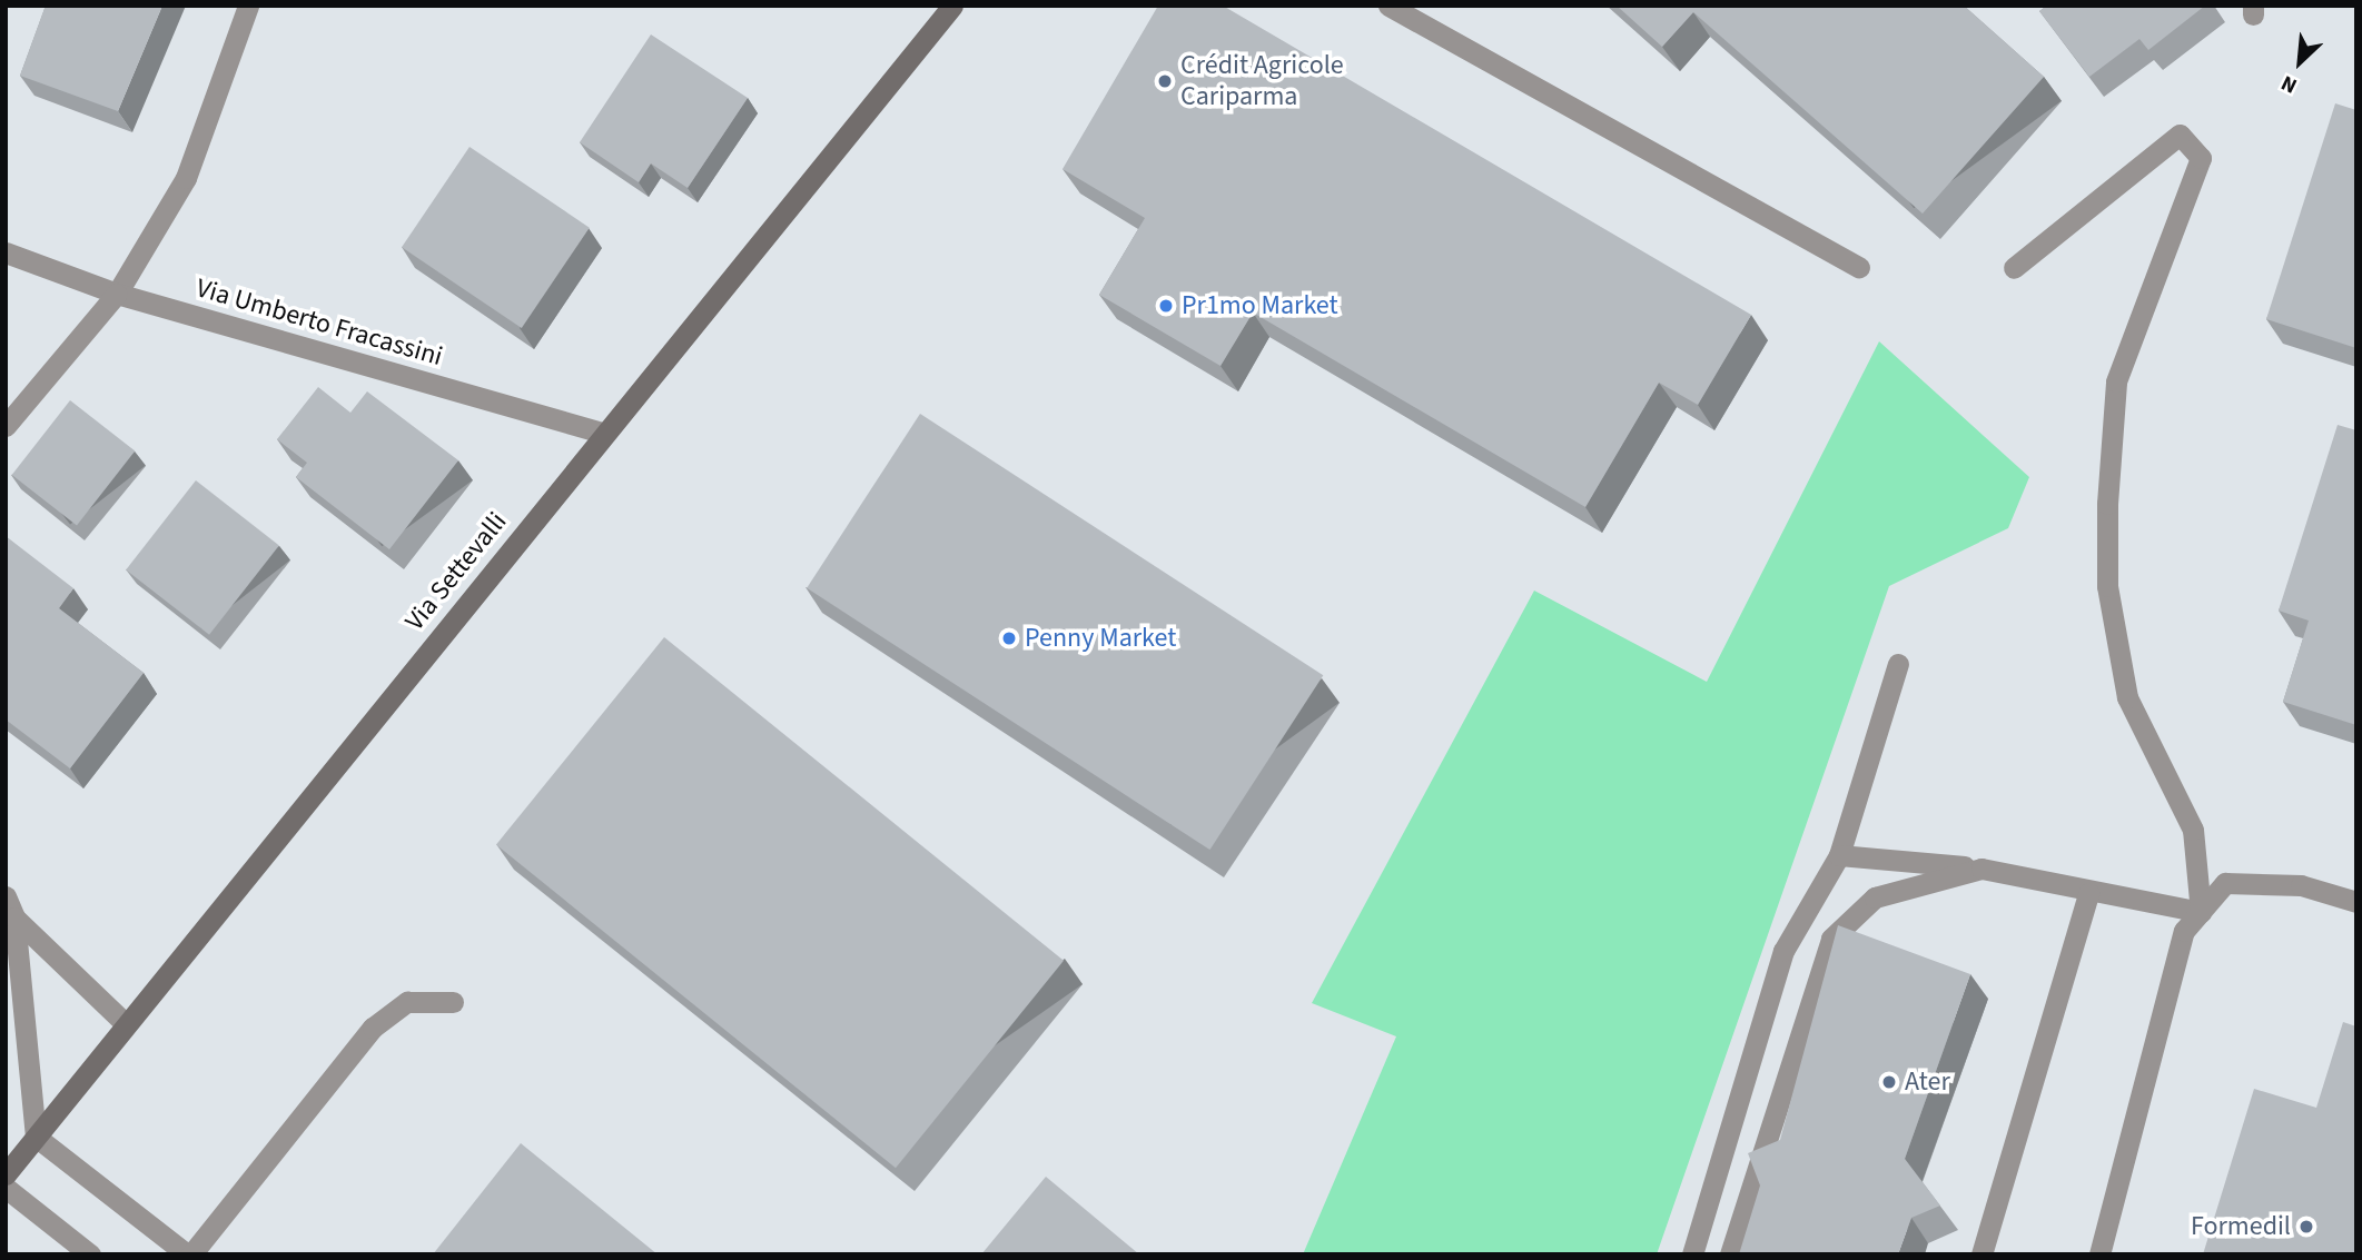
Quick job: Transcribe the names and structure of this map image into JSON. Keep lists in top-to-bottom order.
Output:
{
  "streets": {
    "main road": ["Via Settevalli"],
    "street": ["Via Umberto Fracassini"]
  },
  "crossings": [
    ["Via Umberto Fracassini", "Via Settevalli"]
  ],
  "places": [
    "Crédit Agricole Cariparma",
    "Pr1mo Market",
    "Penny Market",
    "Ater",
    "Formedil"
  ],
  "north": "bottom left"
}
